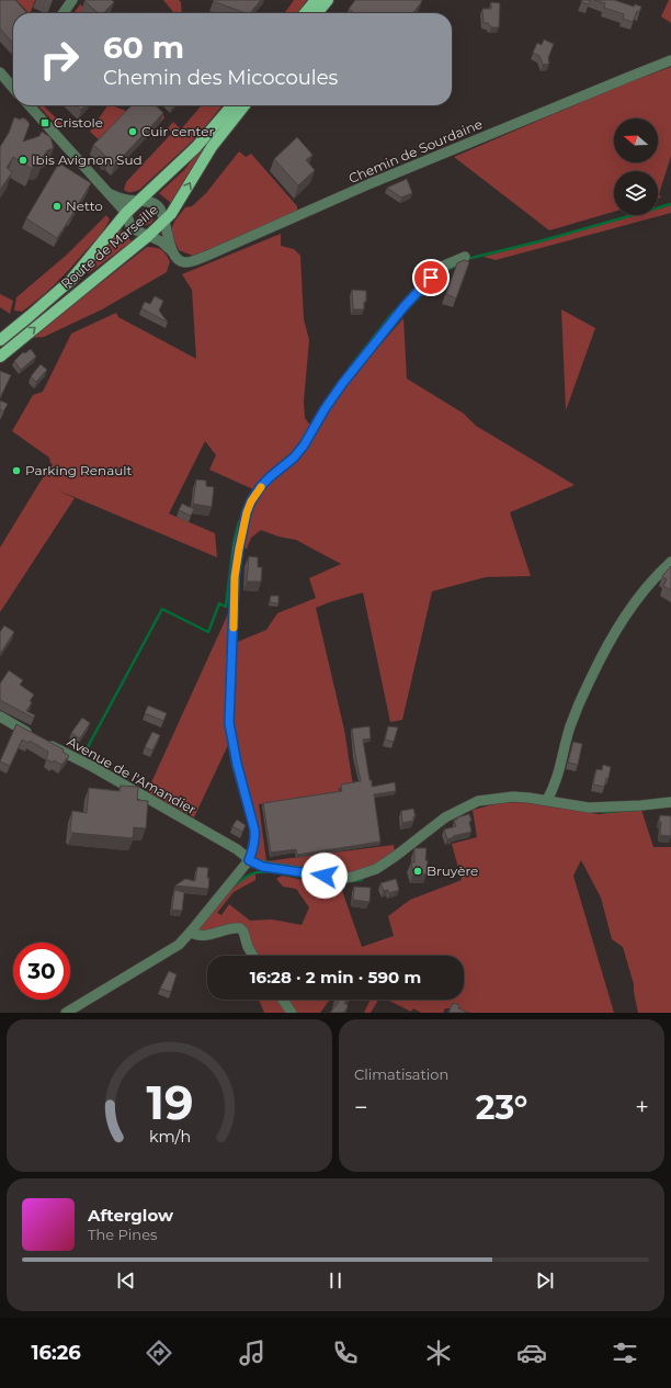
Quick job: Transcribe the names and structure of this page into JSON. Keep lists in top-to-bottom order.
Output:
{
  "streets": {
    "main road": ["Route de Marseille"],
    "street": ["Chemin de Sourdaine", "Avenue de l'Amandier"]
  },
  "crossings": [
    ["Chemin de Sourdaine", "Route de Marseille"]
  ],
  "places": {
    "transit": ["Cristole"],
    "other": [
      "Cuir center",
      "Ibis Avignon Sud",
      "Netto",
      "Parking Renault",
      "Bruyère"
    ]
  },
  "north": "left",
  "page": {
    "turn": ["60 m", "Chemin des Micocoules"],
    "limit": "30",
    "trip": "16:28 · 2 min · 590 m",
    "tile": "Climatisation",
    "heat": ["−", "23°", "+"],
    "song": ["Afterglow", "The Pines"],
    "tabs": "16:26",
    "gauge": ["19", "km/h"]
  }
}
